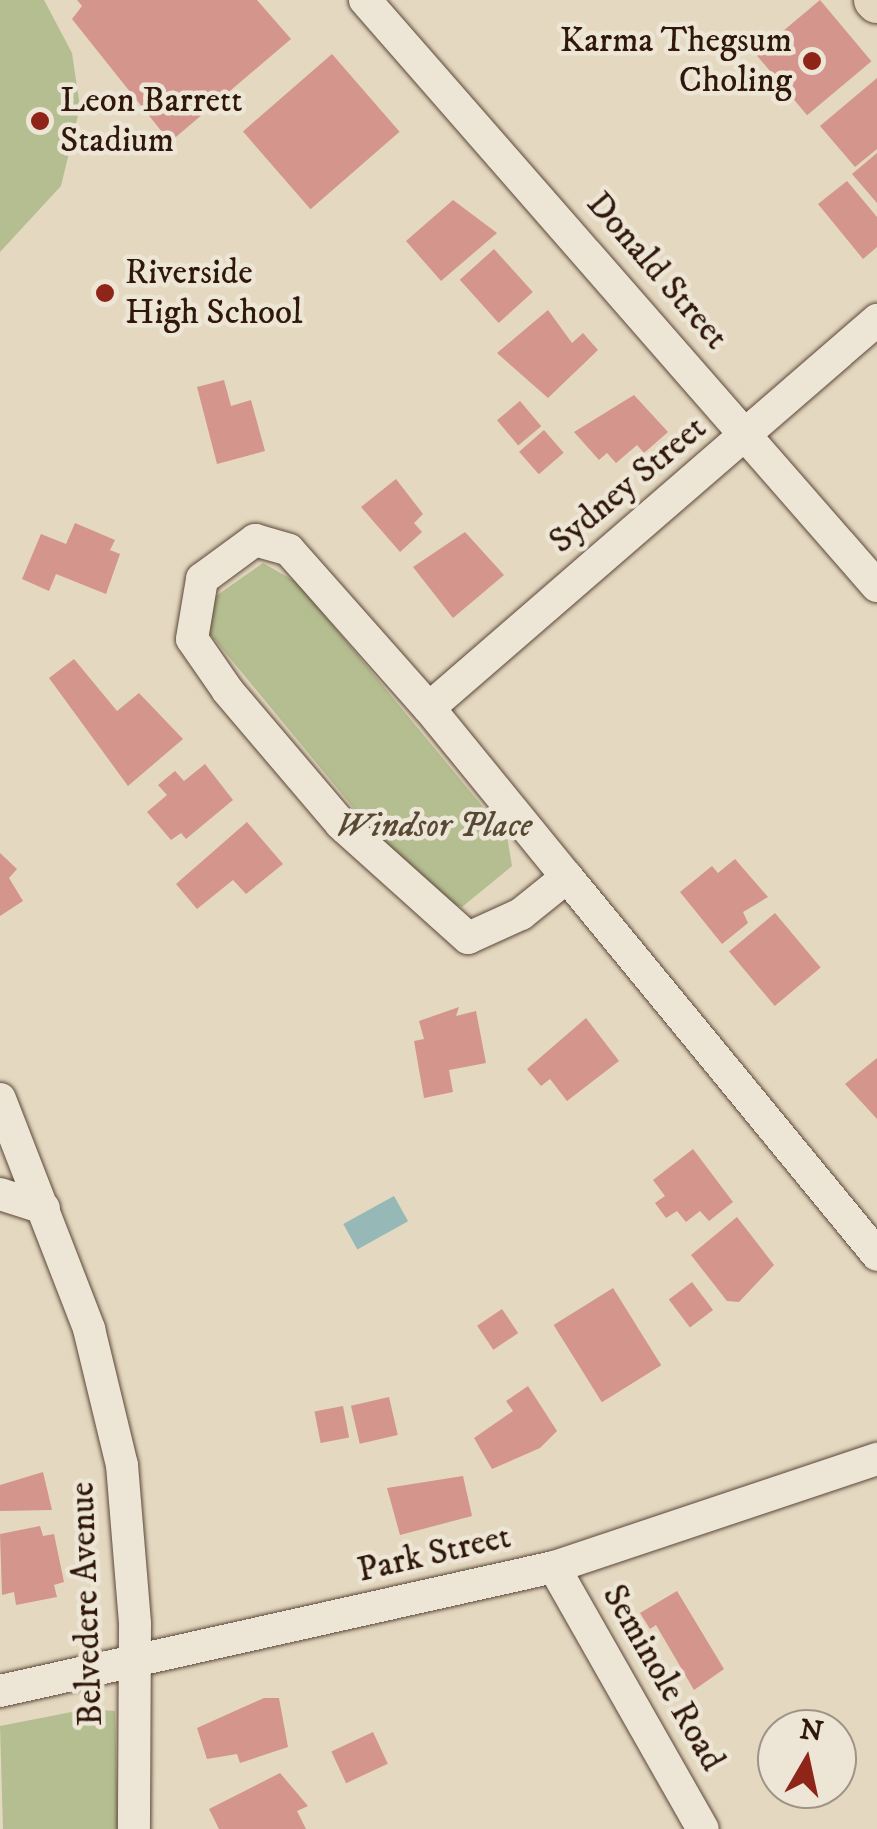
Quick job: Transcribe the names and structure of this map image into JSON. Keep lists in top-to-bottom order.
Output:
{
  "streets": {
    "street": [
      "Donald Street",
      "Sydney Street",
      "Park Street",
      "Belvedere Avenue",
      "Seminole Road"
    ]
  },
  "crossings": [
    ["Donald Street", "Sydney Street"],
    ["Park Street", "Belvedere Avenue"],
    ["Park Street", "Seminole Road"]
  ],
  "parks": ["Windsor Place"],
  "places": ["Karma Thegsum Choling", "Leon Barrett Stadium", "Riverside High School"],
  "north": "top"
}
